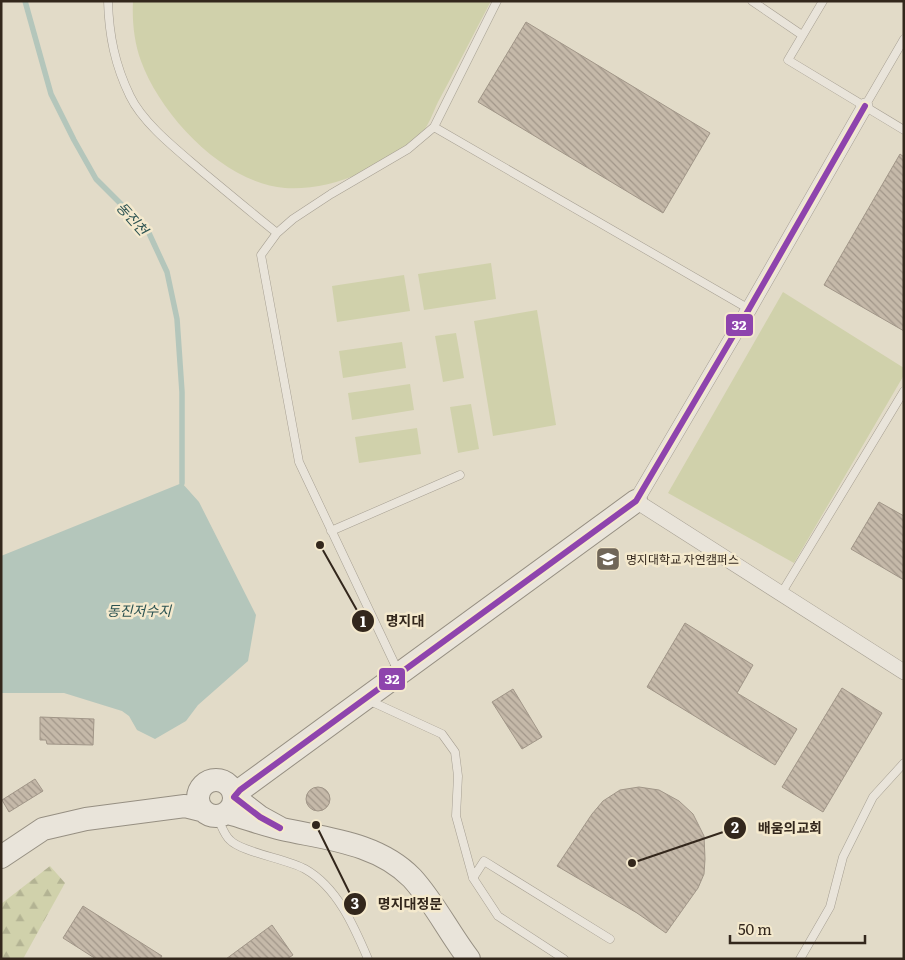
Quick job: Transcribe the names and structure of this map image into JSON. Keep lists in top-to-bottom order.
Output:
{
  "water": ["동진천", "동진저수지"],
  "places": {
    "other": ["명지대", "명지대정문", "배움의교회"],
    "school or university": ["명지대학교 자연캠퍼스"]
  },
  "lines": ["transit line 32"],
  "scale_bar": "50 m"
}
